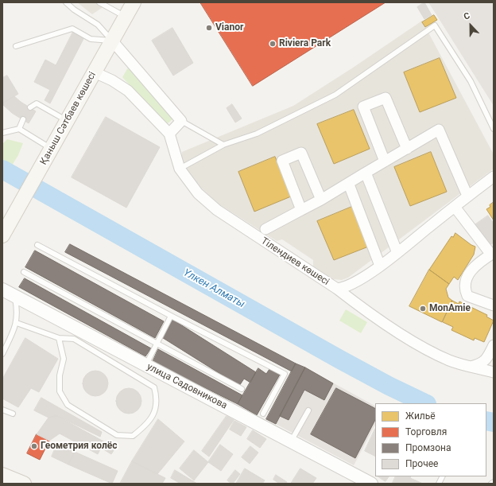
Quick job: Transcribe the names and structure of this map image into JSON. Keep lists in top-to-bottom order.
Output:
{
  "streets": {
    "main road": ["Қаныш Сәтбаев көшесі"],
    "street": ["Тілендиев көшесі", "улица Садовникова"]
  },
  "crossings": [
    ["Қаныш Сәтбаев көшесі", "Тілендиев көшесі"]
  ],
  "water": ["Үлкен Алматы"],
  "places": [
    "Vianor",
    "Riviera Park",
    "MonAmie",
    "Геометрия колёс"
  ],
  "legend": [
    "Жильё",
    "Торговля",
    "Промзона",
    "Прочее"
  ],
  "north": "top"
}
